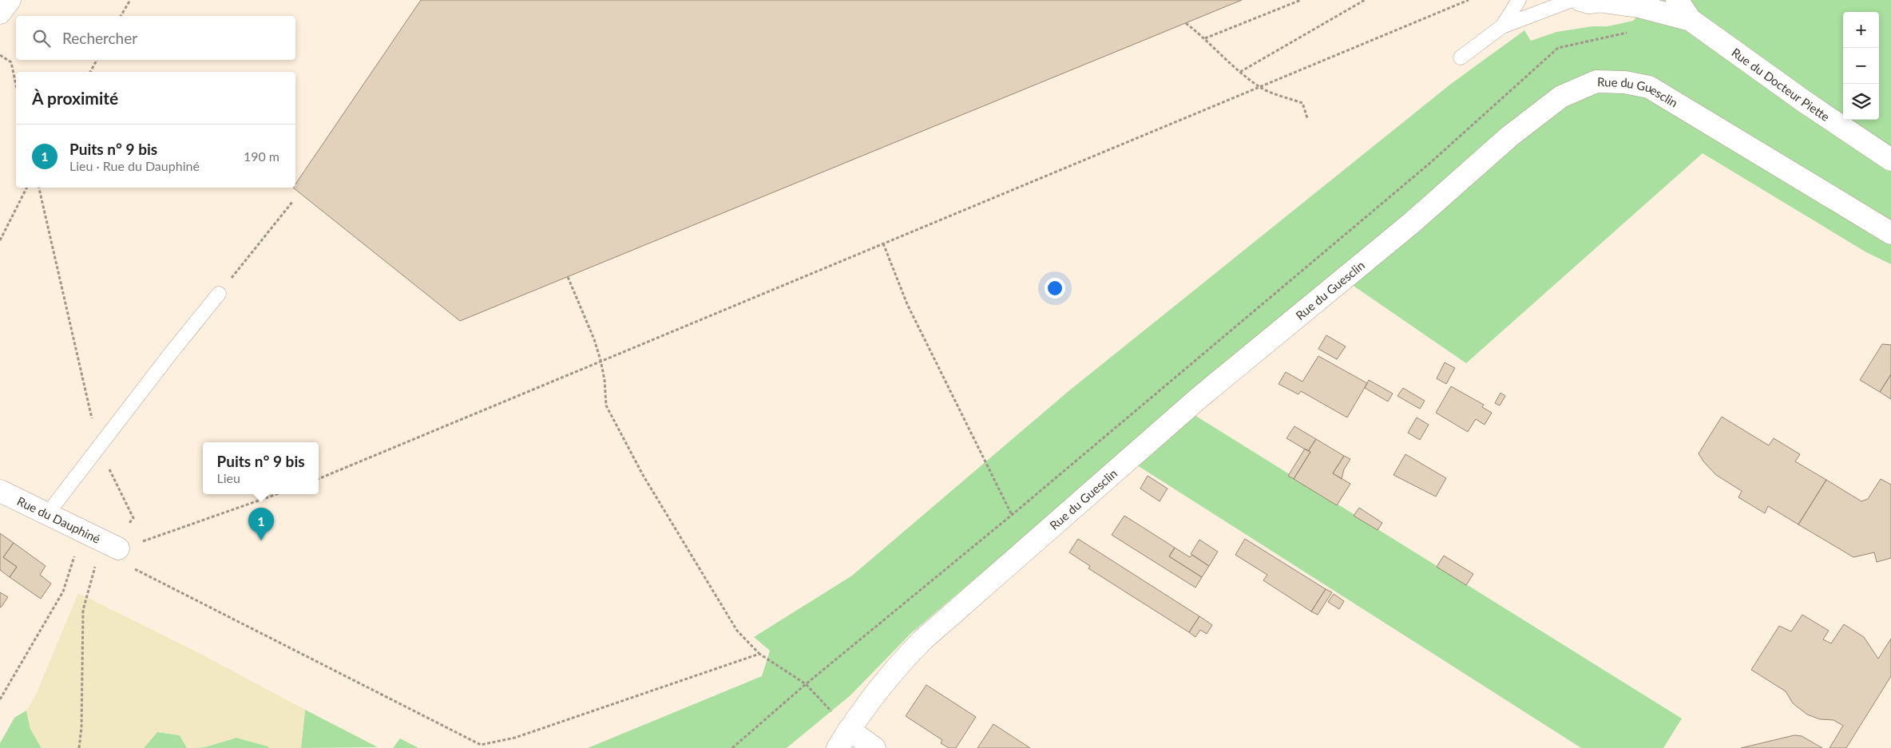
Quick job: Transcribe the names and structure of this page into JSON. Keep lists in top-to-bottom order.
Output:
{
  "streets": {
    "street": ["Rue du Docteur Piette", "Rue du Guesclin", "Rue du Dauphiné"]
  },
  "page": {
    "map_buttons": ["+", "−"],
    "search": "Rechercher",
    "heading": "À proximité",
    "list": [
      {
        "mark": "1",
        "name": "Puits n° 9 bis",
        "note": "Lieu · Rue du Dauphiné",
        "value": "190 m"
      }
    ],
    "popup": ["Puits n° 9 bis", "Lieu"],
    "pins": "1"
  }
}
